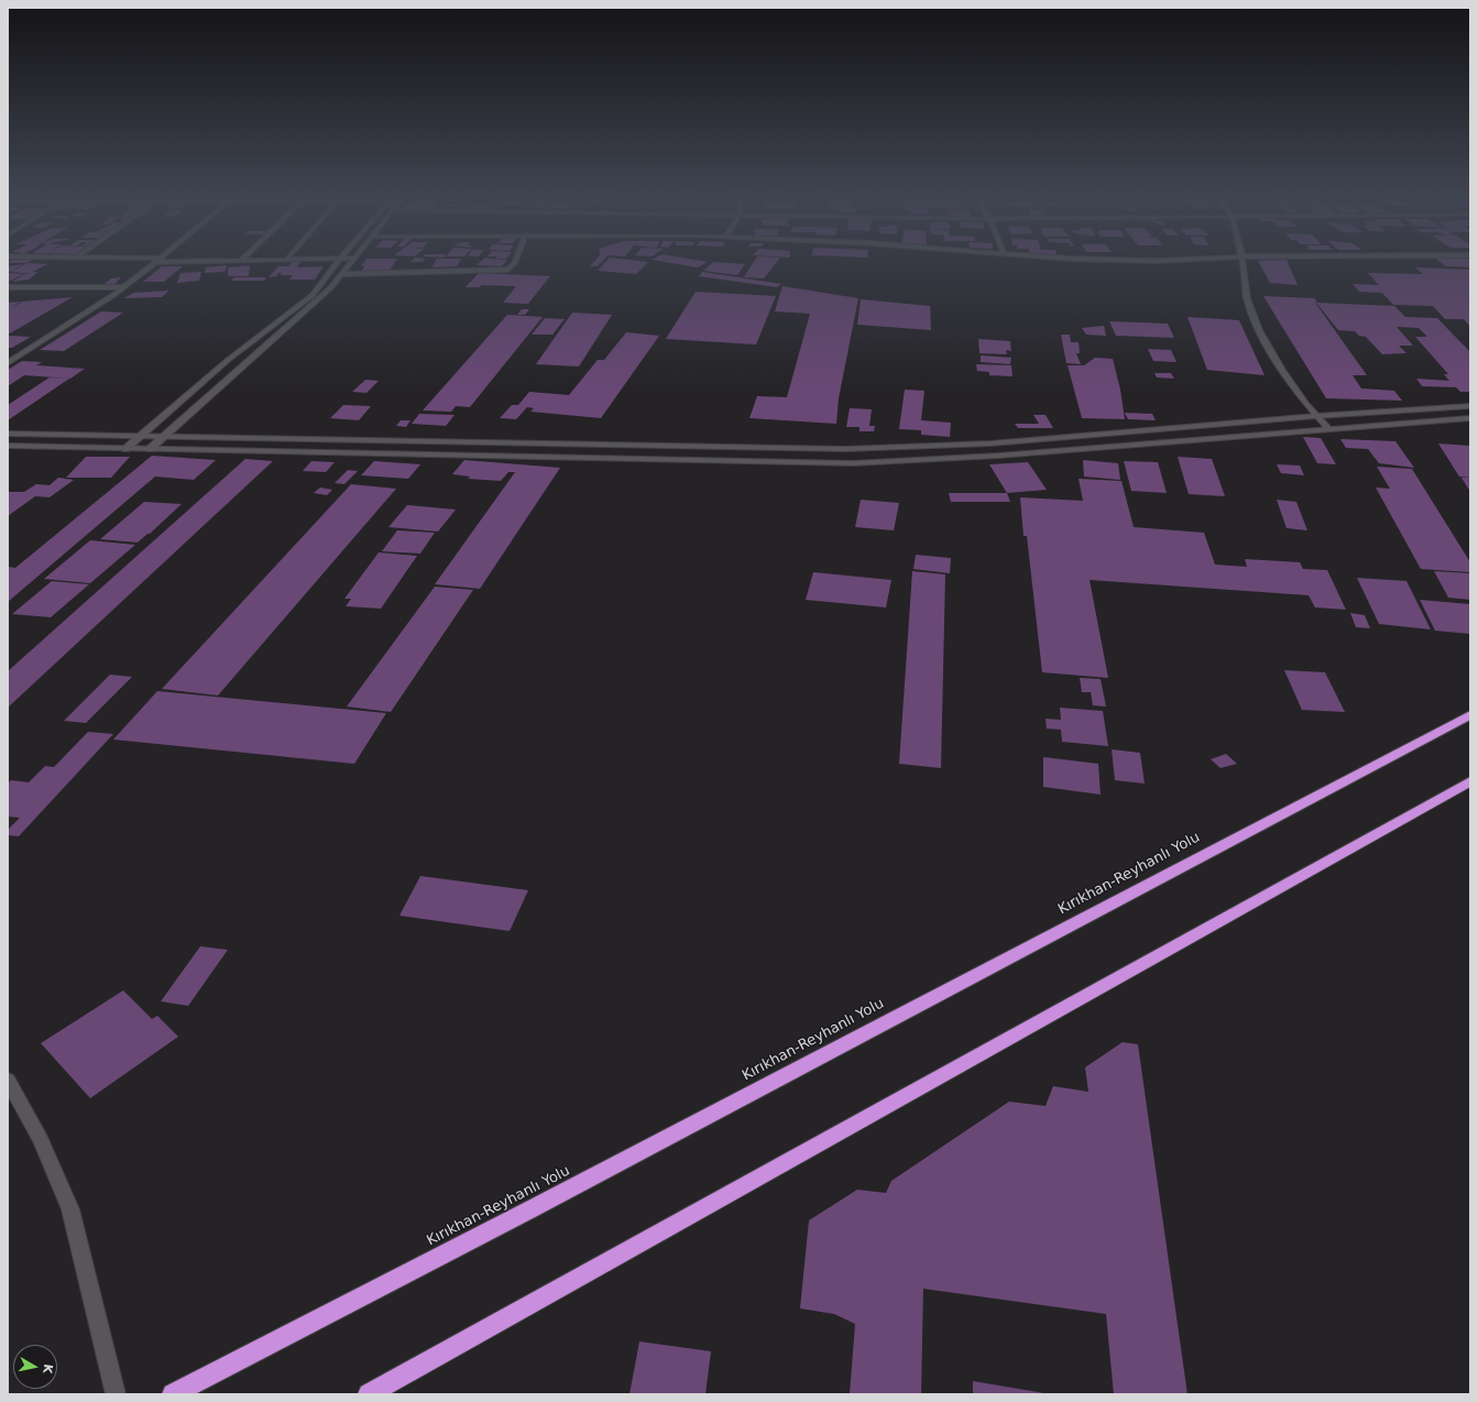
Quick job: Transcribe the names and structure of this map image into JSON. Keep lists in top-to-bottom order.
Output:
{
  "streets": {
    "highway": ["Kırıkhan-Reyhanlı Yolu"]
  },
  "north": "right"
}
